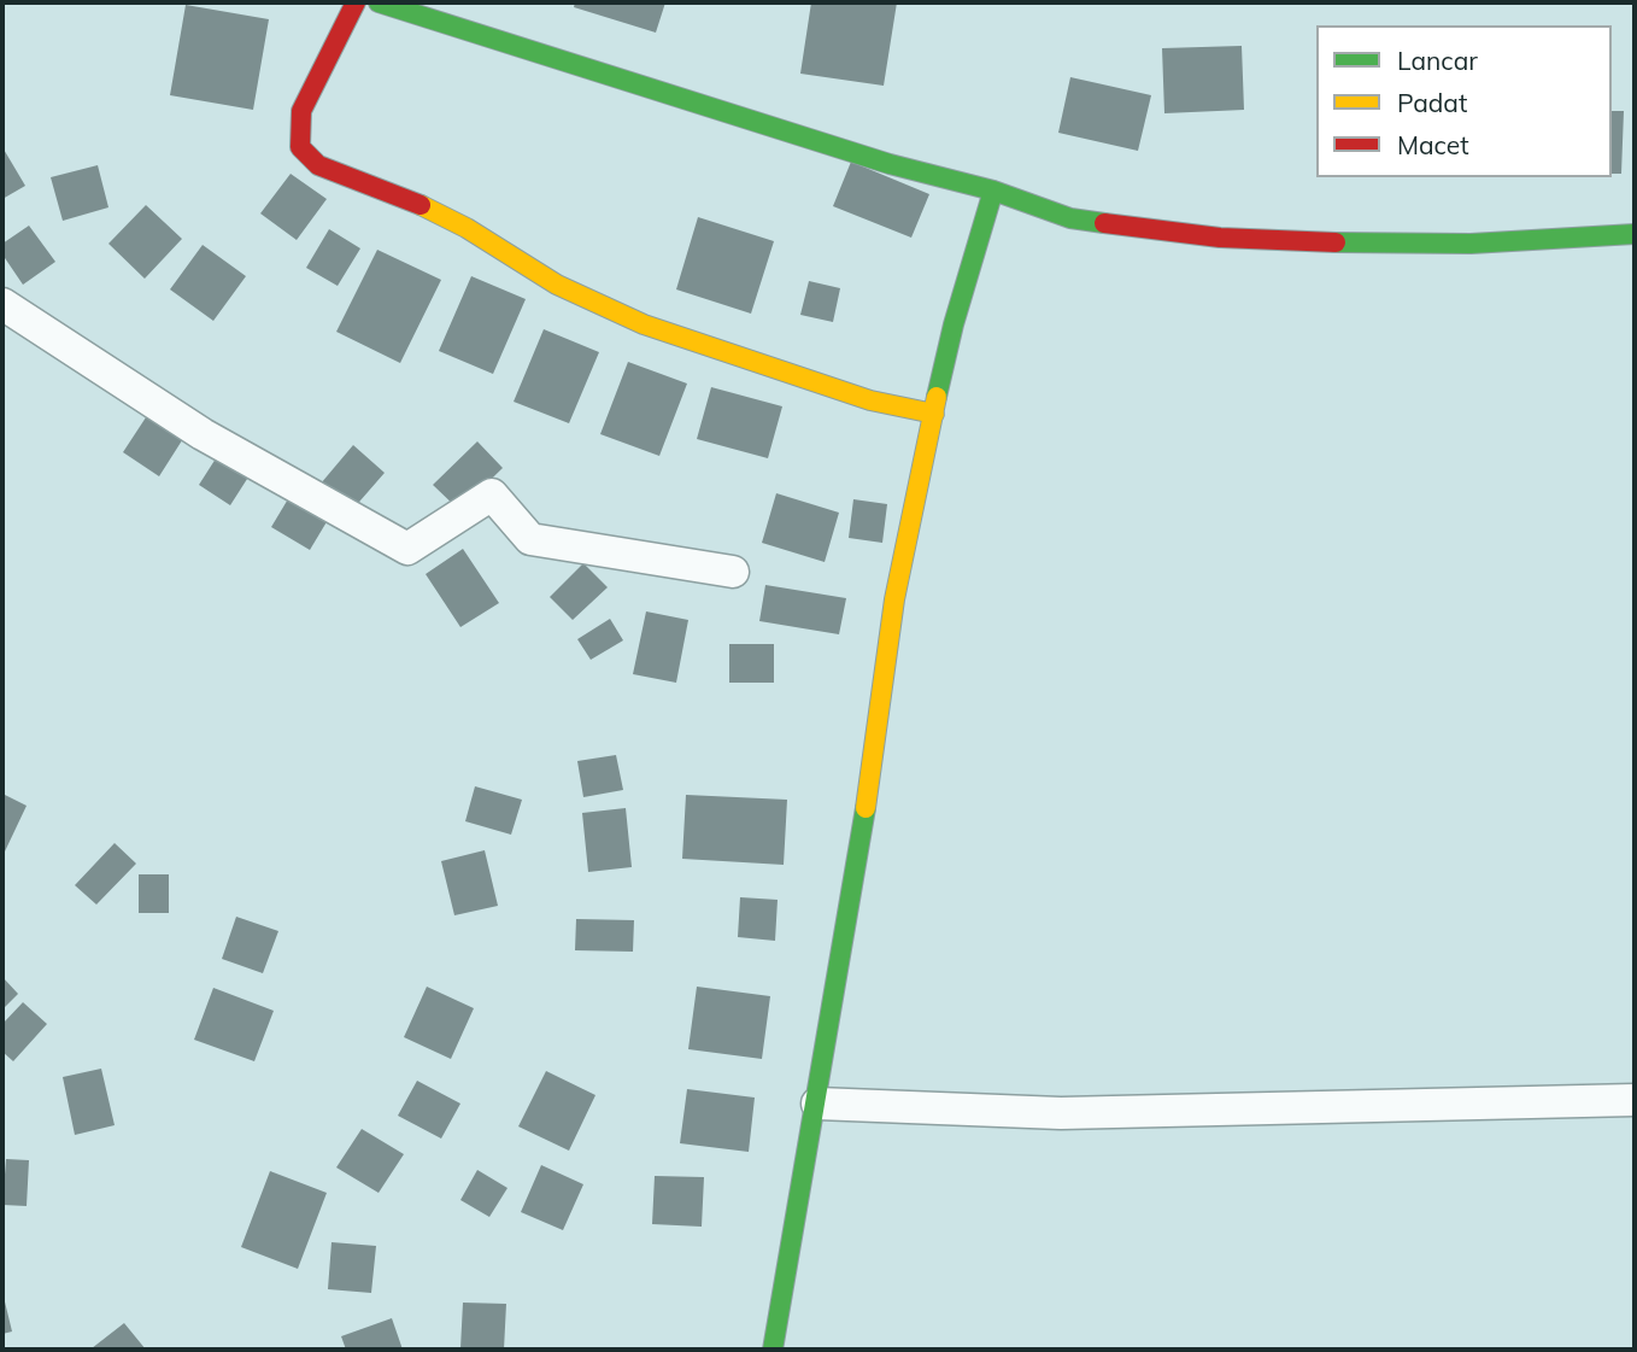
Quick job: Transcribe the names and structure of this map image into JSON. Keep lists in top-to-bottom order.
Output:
{
  "legend": ["Lancar", "Padat", "Macet"]
}
